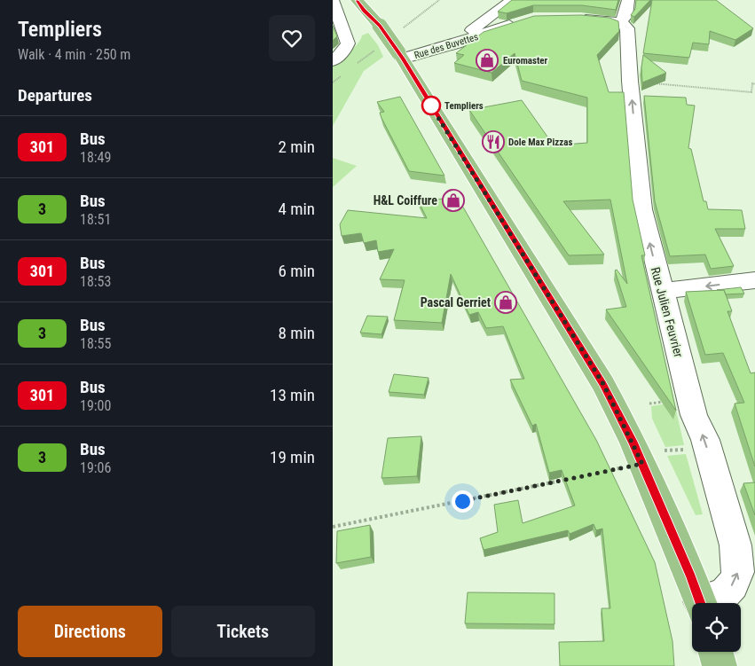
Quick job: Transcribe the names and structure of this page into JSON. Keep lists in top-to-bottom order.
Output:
{
  "streets": {
    "street": ["Rue des Buvettes", "Rue Julien Feuvrier"]
  },
  "one_way": ["Rue Julien Feuvrier"],
  "places": {
    "shop": ["Euromaster", "H&L Coiffure", "Pascal Gerriet"],
    "other": ["Templiers"],
    "restaurant": ["Dole Max Pizzas"]
  },
  "lines": ["bus line 301"],
  "page": {
    "heading": [
      ["Templiers", "Walk · 4 min · 250 m"],
      "Departures"
    ],
    "list": [
      {
        "mark": "301",
        "name": "Bus",
        "note": "18:49",
        "value": "2 min"
      },
      {
        "mark": "3",
        "name": "Bus",
        "note": "18:51",
        "value": "4 min"
      },
      {
        "mark": "301",
        "name": "Bus",
        "note": "18:53",
        "value": "6 min"
      },
      {
        "mark": "3",
        "name": "Bus",
        "note": "18:55",
        "value": "8 min"
      },
      {
        "mark": "301",
        "name": "Bus",
        "note": "19:00",
        "value": "13 min"
      },
      {
        "mark": "3",
        "name": "Bus",
        "note": "19:06",
        "value": "19 min"
      }
    ],
    "buttons": ["Directions", "Tickets"]
  }
}
